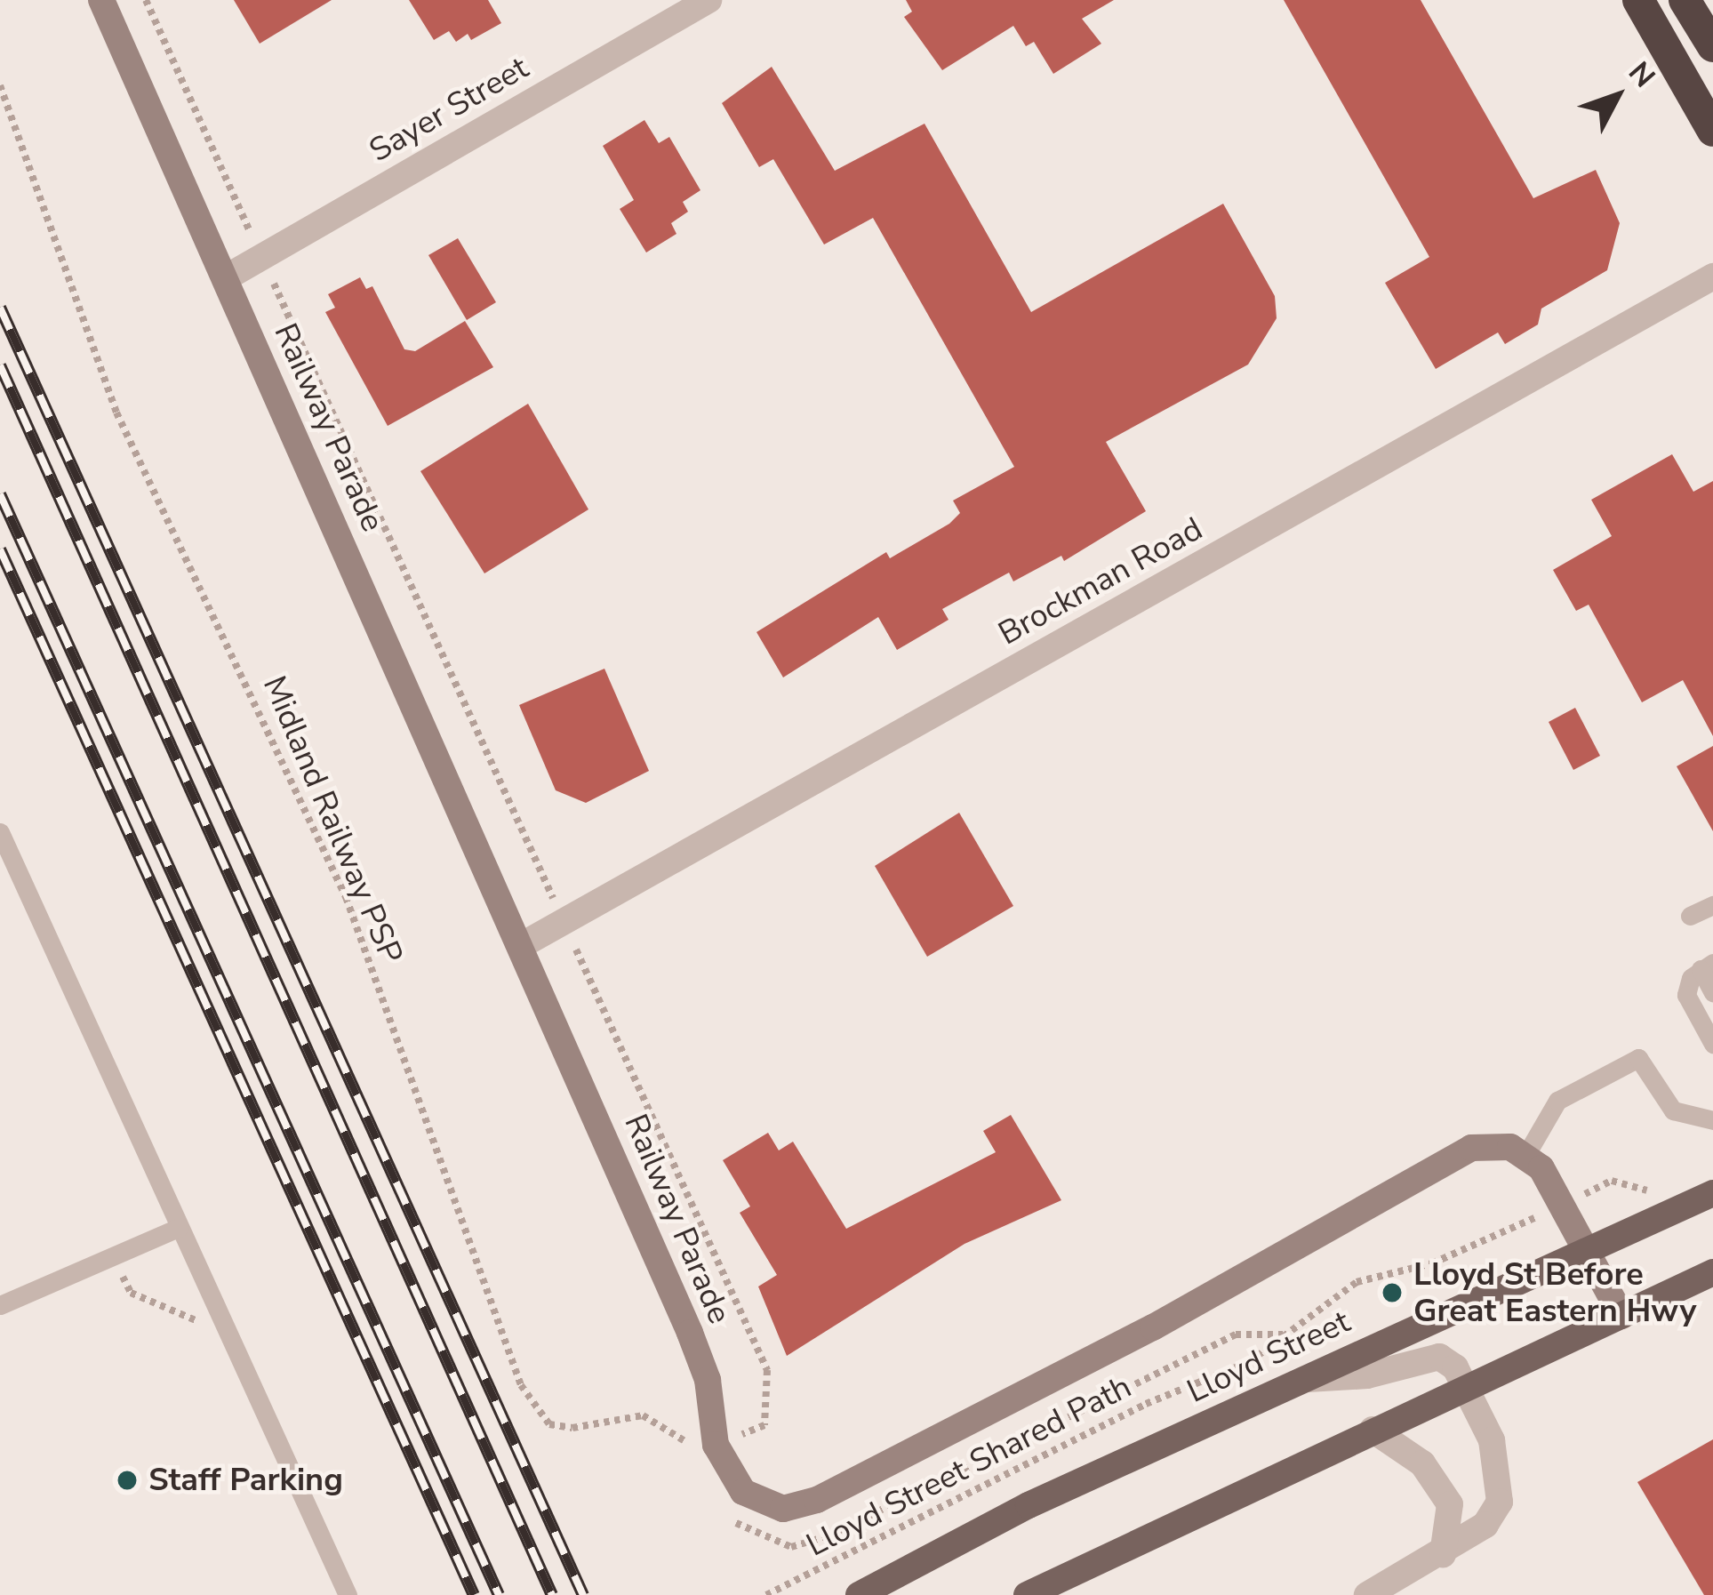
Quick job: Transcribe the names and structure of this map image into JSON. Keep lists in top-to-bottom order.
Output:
{
  "streets": {
    "main road": ["Lloyd Street"],
    "street": ["Sayer Street", "Railway Parade", "Brockman Road"],
    "path": ["Midland Railway PSP", "Lloyd Street Shared Path"]
  },
  "crossings": [
    ["Sayer Street", "Railway Parade"],
    ["Railway Parade", "Brockman Road"],
    ["Railway Parade", "Midland Railway PSP"]
  ],
  "places": ["Lloyd St Before Great Eastern Hwy", "Staff Parking"],
  "north": "top right"
}
